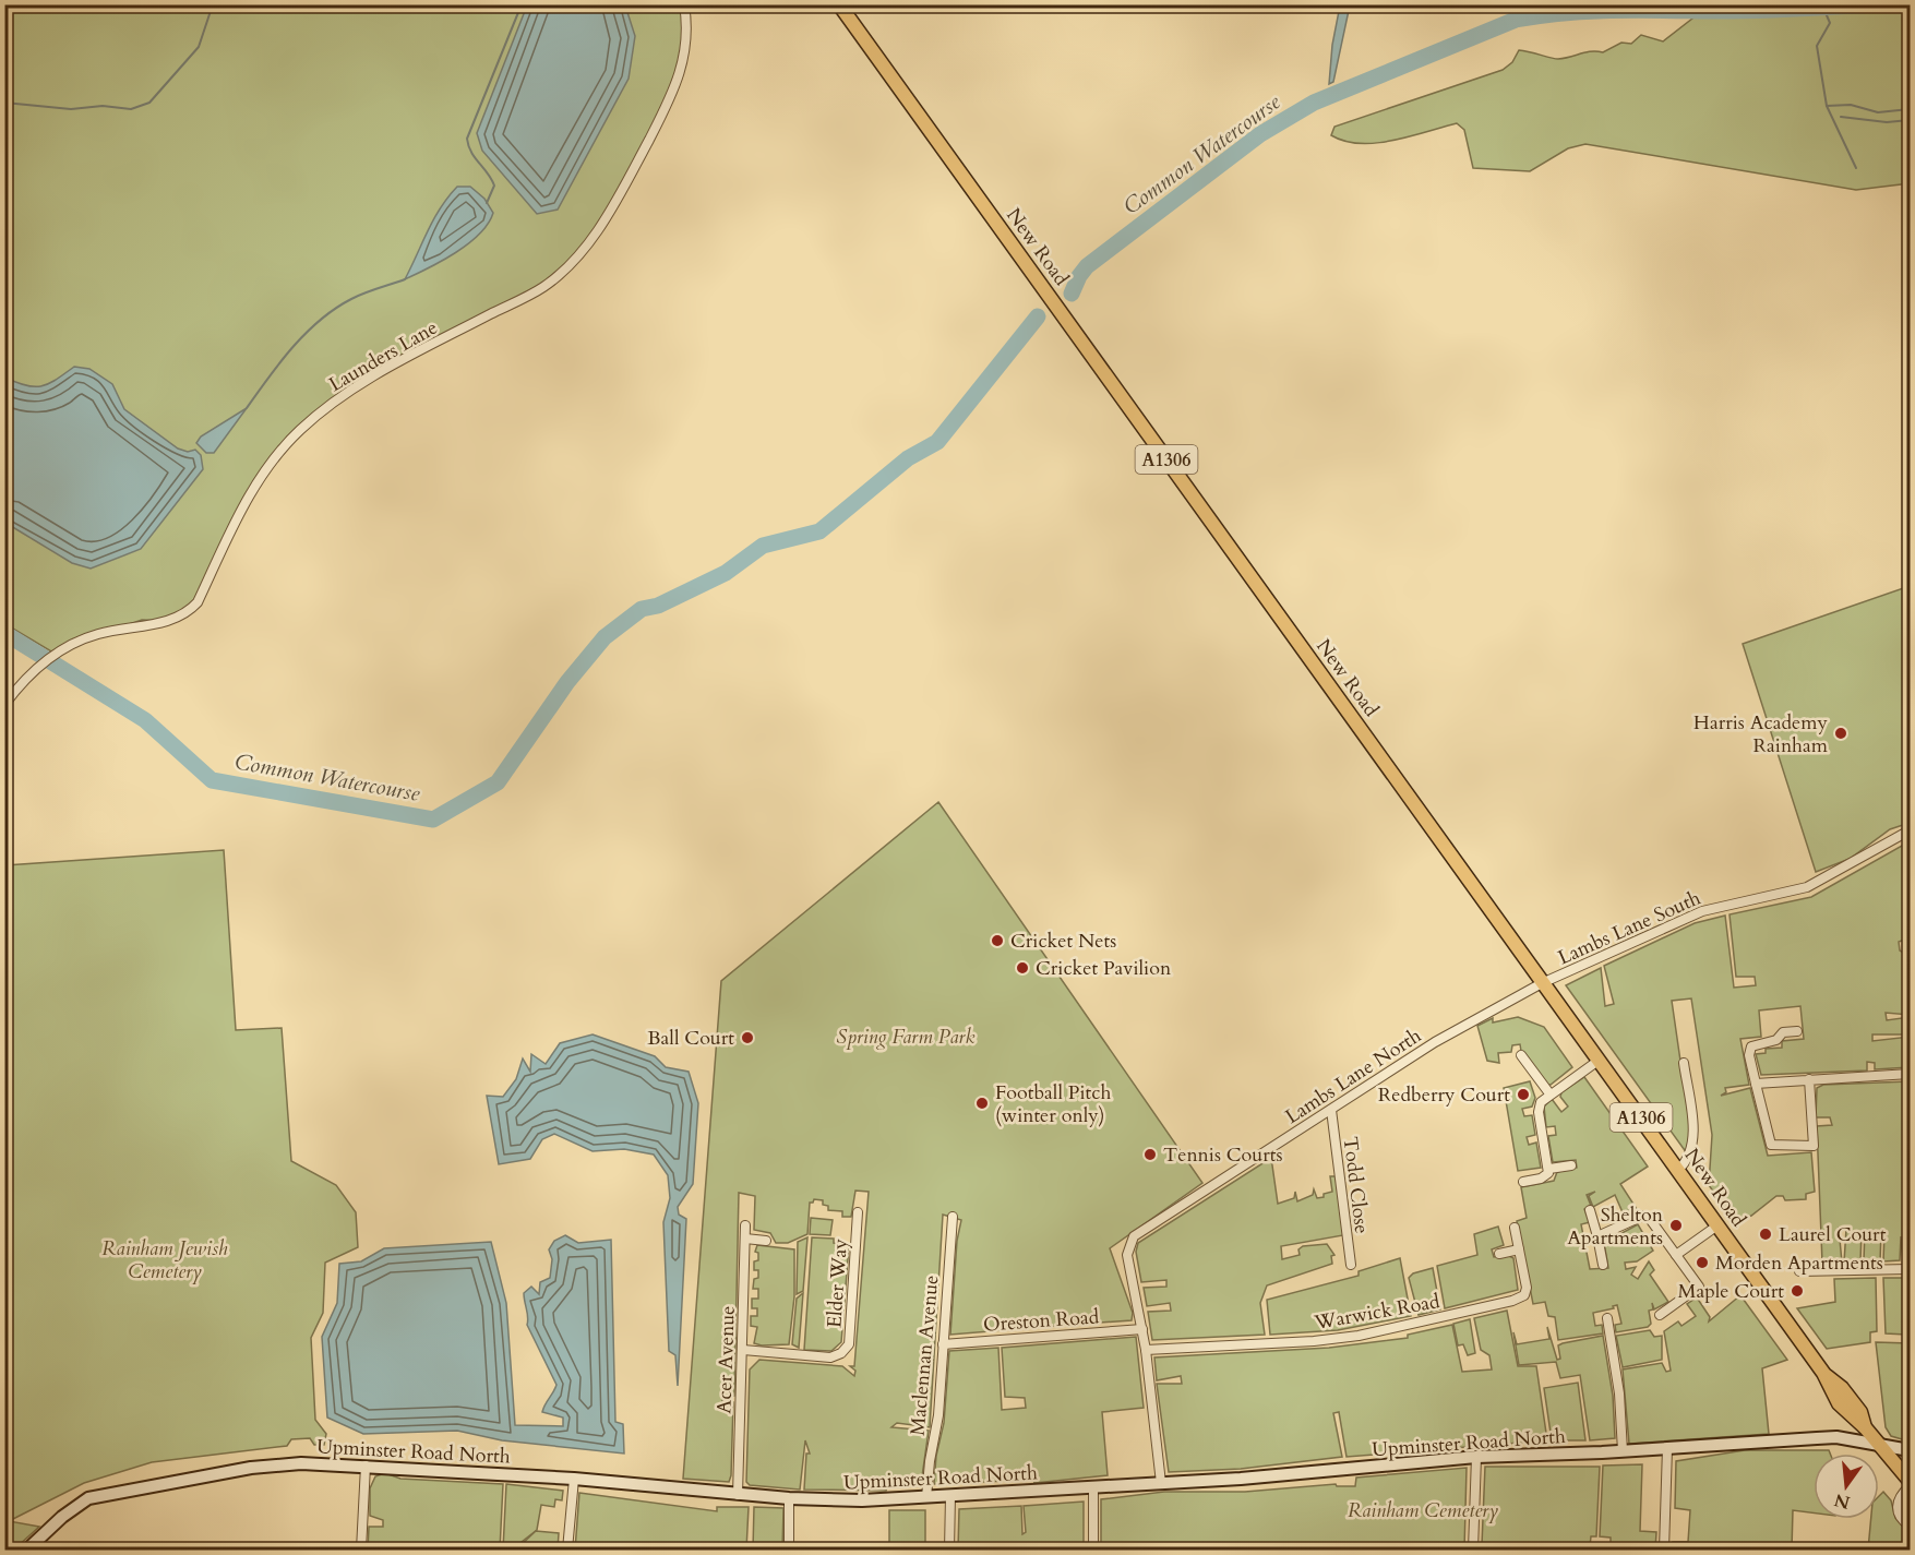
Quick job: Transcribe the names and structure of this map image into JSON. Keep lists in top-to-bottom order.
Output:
{
  "streets": {
    "main road": ["New Road", "A1306"],
    "street": [
      "Launders Lane",
      "Lambs Lane South",
      "Lambs Lane North",
      "Todd Close",
      "Elder Way",
      "Warwick Road",
      "Oreston Road",
      "Maclennan Avenue",
      "Acer Avenue",
      "Upminster Road North"
    ]
  },
  "crossings": [
    ["New Road", "Lambs Lane South"],
    ["New Road", "Lambs Lane North"],
    ["New Road", "Upminster Road North"],
    ["Lambs Lane South", "Lambs Lane North"],
    ["Lambs Lane North", "Todd Close"],
    ["Lambs Lane North", "Warwick Road"],
    ["Lambs Lane North", "Oreston Road"],
    ["Lambs Lane North", "Upminster Road North"],
    ["Elder Way", "Acer Avenue"],
    ["Oreston Road", "Maclennan Avenue"],
    ["Maclennan Avenue", "Upminster Road North"],
    ["Acer Avenue", "Upminster Road North"]
  ],
  "water": ["Common Watercourse"],
  "parks": ["Spring Farm Park", "Rainham Jewish Cemetery", "Rainham Cemetery"],
  "places": [
    "Harris Academy Rainham",
    "Cricket Nets",
    "Cricket Pavilion",
    "Ball Court",
    "Redberry Court",
    "Football Pitch (winter only)",
    "Tennis Courts",
    "Shelton Apartments",
    "Laurel Court",
    "Morden Apartments",
    "Maple Court"
  ],
  "north": "bottom"
}
